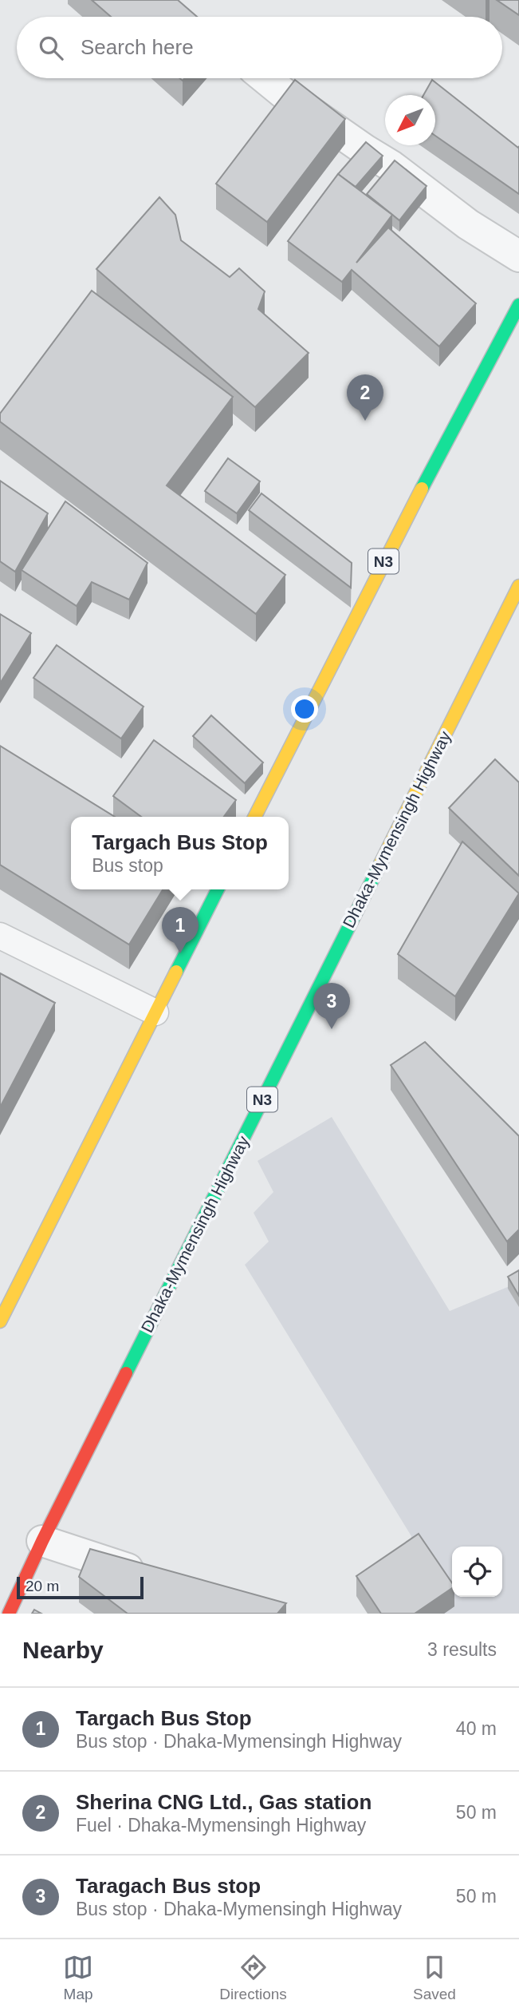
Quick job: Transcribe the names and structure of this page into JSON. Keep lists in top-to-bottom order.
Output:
{
  "streets": {
    "highway": ["N3", "Dhaka-Mymensingh Highway"]
  },
  "scale_bar": "20 m",
  "north": "bottom left",
  "page": {
    "search": "Search here",
    "pins": ["2", "1", "3"],
    "popup": ["Targach Bus Stop", "Bus stop"],
    "scale": "20 m",
    "heading": ["Nearby", "3 results"],
    "list": [
      {
        "mark": "1",
        "name": "Targach Bus Stop",
        "note": "Bus stop · Dhaka-Mymensingh Highway",
        "value": "40 m"
      },
      {
        "mark": "2",
        "name": "Sherina CNG Ltd., Gas station",
        "note": "Fuel · Dhaka-Mymensingh Highway",
        "value": "50 m"
      },
      {
        "mark": "3",
        "name": "Taragach Bus stop",
        "note": "Bus stop · Dhaka-Mymensingh Highway",
        "value": "50 m"
      }
    ],
    "nav": ["Map", "Directions", "Saved"]
  }
}
